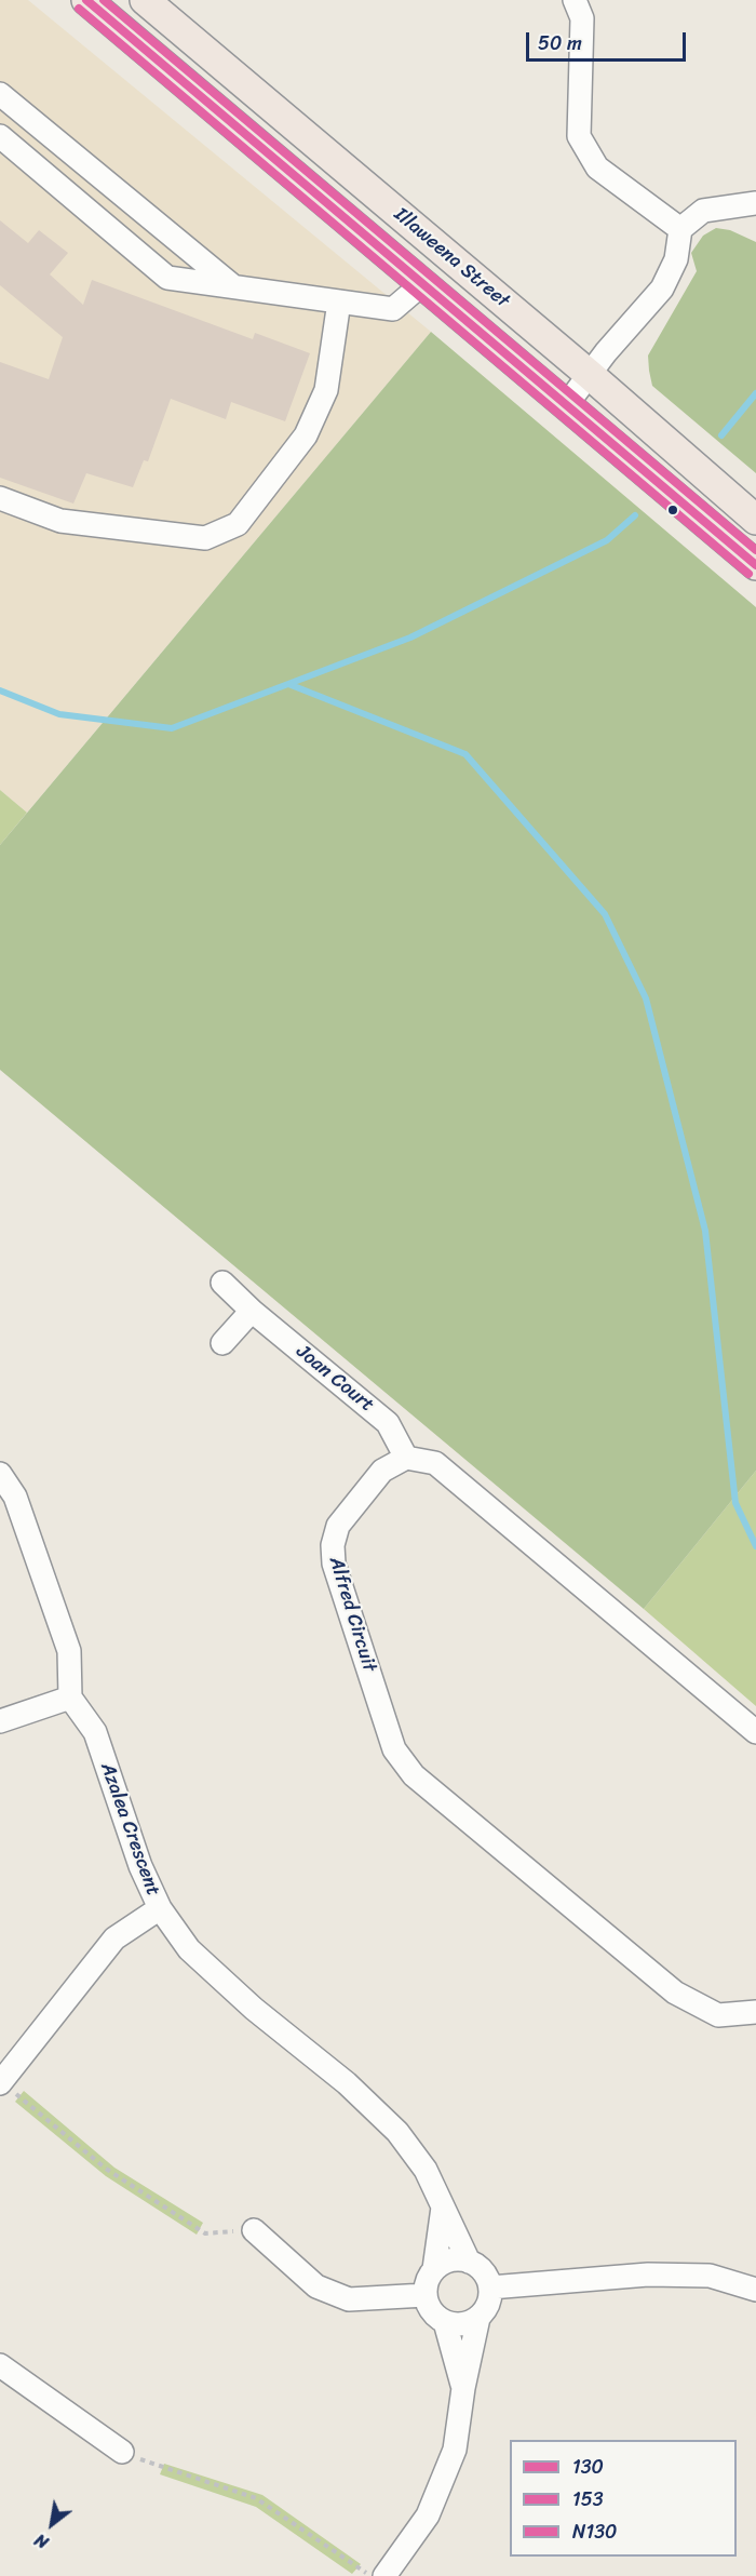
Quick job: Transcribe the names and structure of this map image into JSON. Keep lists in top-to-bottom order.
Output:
{
  "streets": {
    "main road": ["Illaweena Street"],
    "street": ["Joan Court", "Alfred Circuit", "Azalea Crescent"]
  },
  "crossings": [
    ["Joan Court", "Alfred Circuit"]
  ],
  "lines": ["transit line 130", "transit line N130", "transit line 153"],
  "legend": ["130", "153", "N130"],
  "scale_bar": "50 m",
  "north": "bottom left"
}
